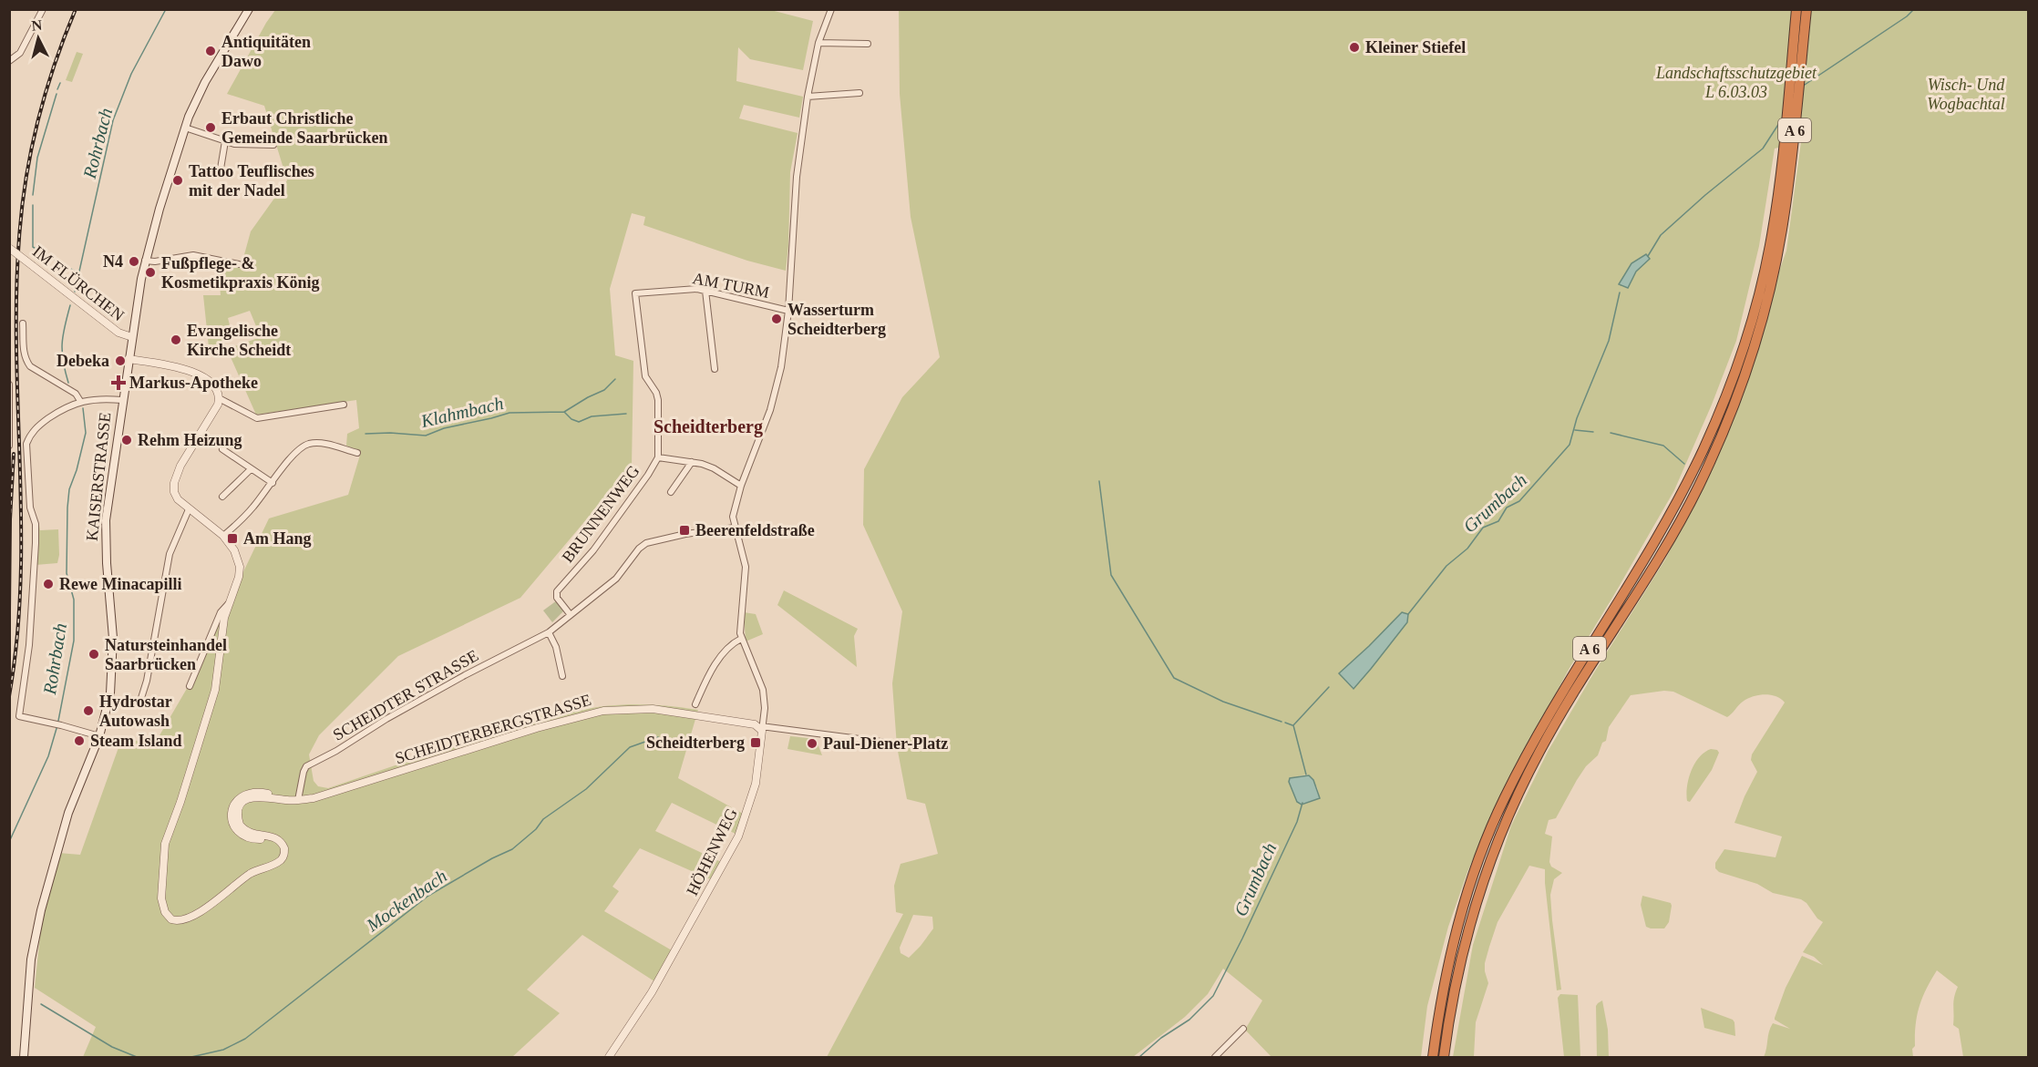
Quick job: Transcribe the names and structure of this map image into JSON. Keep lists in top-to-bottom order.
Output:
{
  "streets": {
    "highway": ["A 6"],
    "main road": ["KAISERSTRASSE"],
    "street": [
      "IM FLÜRCHEN",
      "AM TURM",
      "BRUNNENWEG",
      "SCHEIDTER STRASSE",
      "SCHEIDTERBERGSTRASSE",
      "HÖHENWEG"
    ]
  },
  "crossings": [
    ["IM FLÜRCHEN", "KAISERSTRASSE"],
    ["AM TURM", "BRUNNENWEG"],
    ["AM TURM", "HÖHENWEG"],
    ["BRUNNENWEG", "SCHEIDTER STRASSE"],
    ["SCHEIDTER STRASSE", "SCHEIDTERBERGSTRASSE"],
    ["SCHEIDTER STRASSE", "HÖHENWEG"],
    ["SCHEIDTERBERGSTRASSE", "HÖHENWEG"]
  ],
  "districts": ["Scheidterberg"],
  "water": [
    "Rohrbach",
    "Klahmbach",
    "Grumbach",
    "Mockenbach"
  ],
  "parks": ["Landschaftsschutzgebiet L 6.03.03", "Wisch- Und Wogbachtal"],
  "places": {
    "other": [
      "Kleiner Stiefel",
      "Antiquitäten Dawo",
      "Erbaut Christliche Gemeinde Saarbrücken",
      "Tattoo Teuflisches mit der Nadel",
      "N4",
      "Fußpflege- & Kosmetikpraxis König",
      "Wasserturm Scheidterberg",
      "Evangelische Kirche Scheidt",
      "Debeka",
      "Rehm Heizung",
      "Rewe Minacapilli",
      "Natursteinhandel Saarbrücken",
      "Hydrostar Autowash",
      "Steam Island",
      "Paul-Diener-Platz"
    ],
    "health": ["Markus-Apotheke"],
    "transit": ["Beerenfeldstraße", "Am Hang", "Scheidterberg"]
  },
  "north": "top"
}
